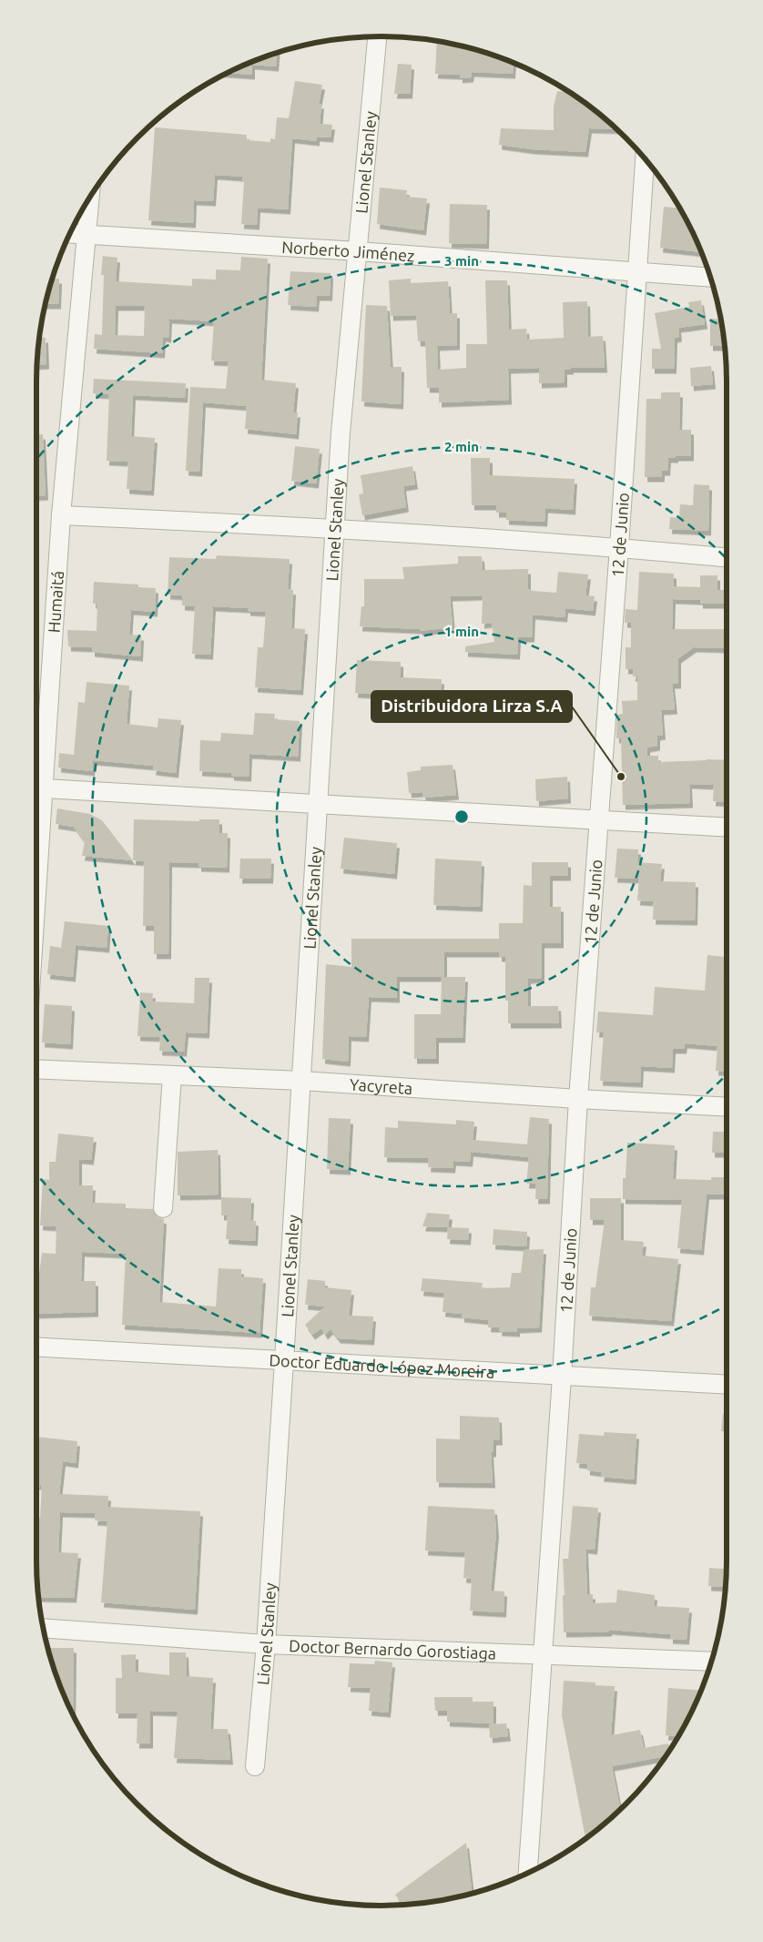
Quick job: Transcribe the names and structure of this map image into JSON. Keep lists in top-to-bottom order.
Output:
{
  "streets": {
    "street": [
      "Lionel Stanley",
      "Norberto Jiménez",
      "12 de Junio",
      "Humaitá",
      "Yacyreta",
      "Doctor Eduardo López Moreira",
      "Doctor Bernardo Gorostiaga"
    ]
  },
  "crossings": [
    ["Lionel Stanley", "Norberto Jiménez"],
    ["Lionel Stanley", "Yacyreta"],
    ["Lionel Stanley", "Doctor Eduardo López Moreira"],
    ["Lionel Stanley", "Doctor Bernardo Gorostiaga"],
    ["Norberto Jiménez", "12 de Junio"],
    ["Norberto Jiménez", "Humaitá"],
    ["12 de Junio", "Yacyreta"],
    ["12 de Junio", "Doctor Eduardo López Moreira"],
    ["12 de Junio", "Doctor Bernardo Gorostiaga"]
  ],
  "places": ["Distribuidora Lirza S.A"],
  "rings": ["3 min", "2 min", "1 min"]
}
